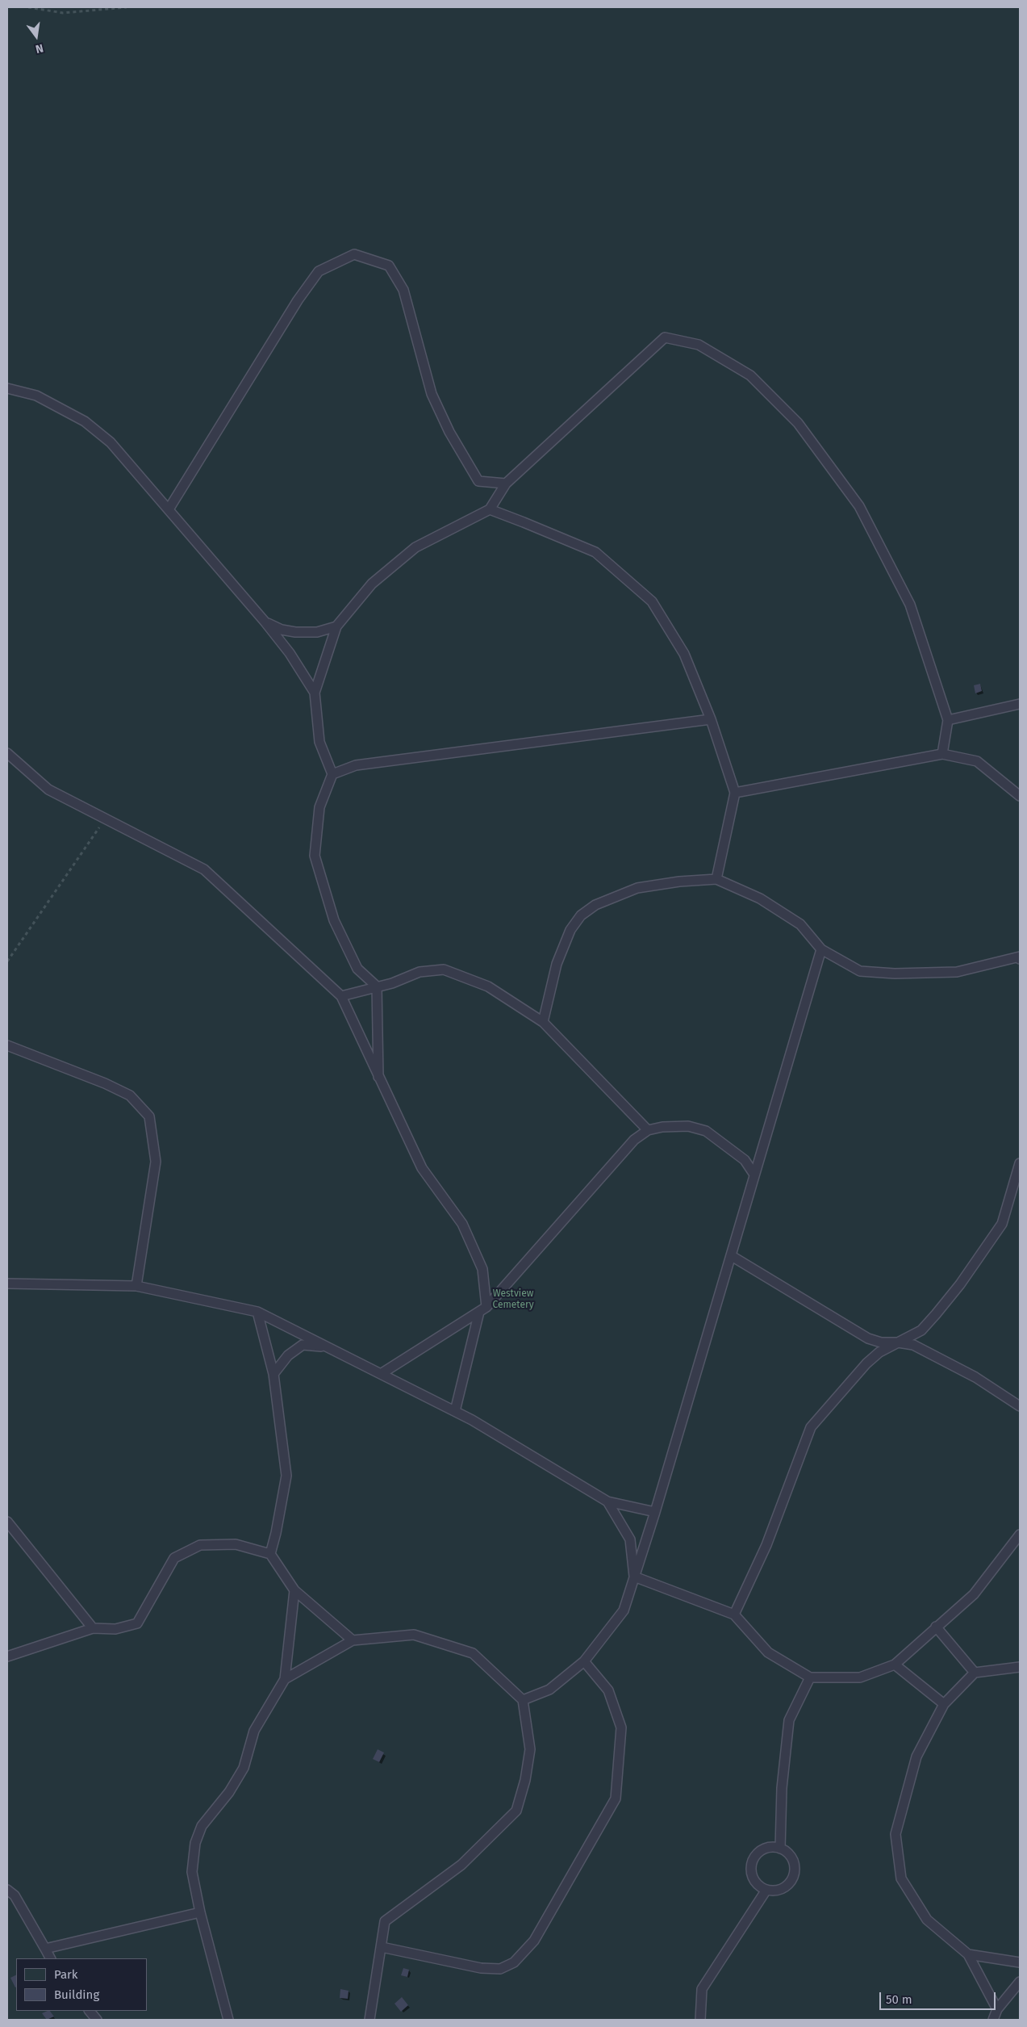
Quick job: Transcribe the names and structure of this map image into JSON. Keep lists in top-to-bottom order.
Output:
{
  "parks": ["Westview Cemetery"],
  "legend": ["Park", "Building"],
  "scale_bar": "50 m",
  "north": "bottom"
}
